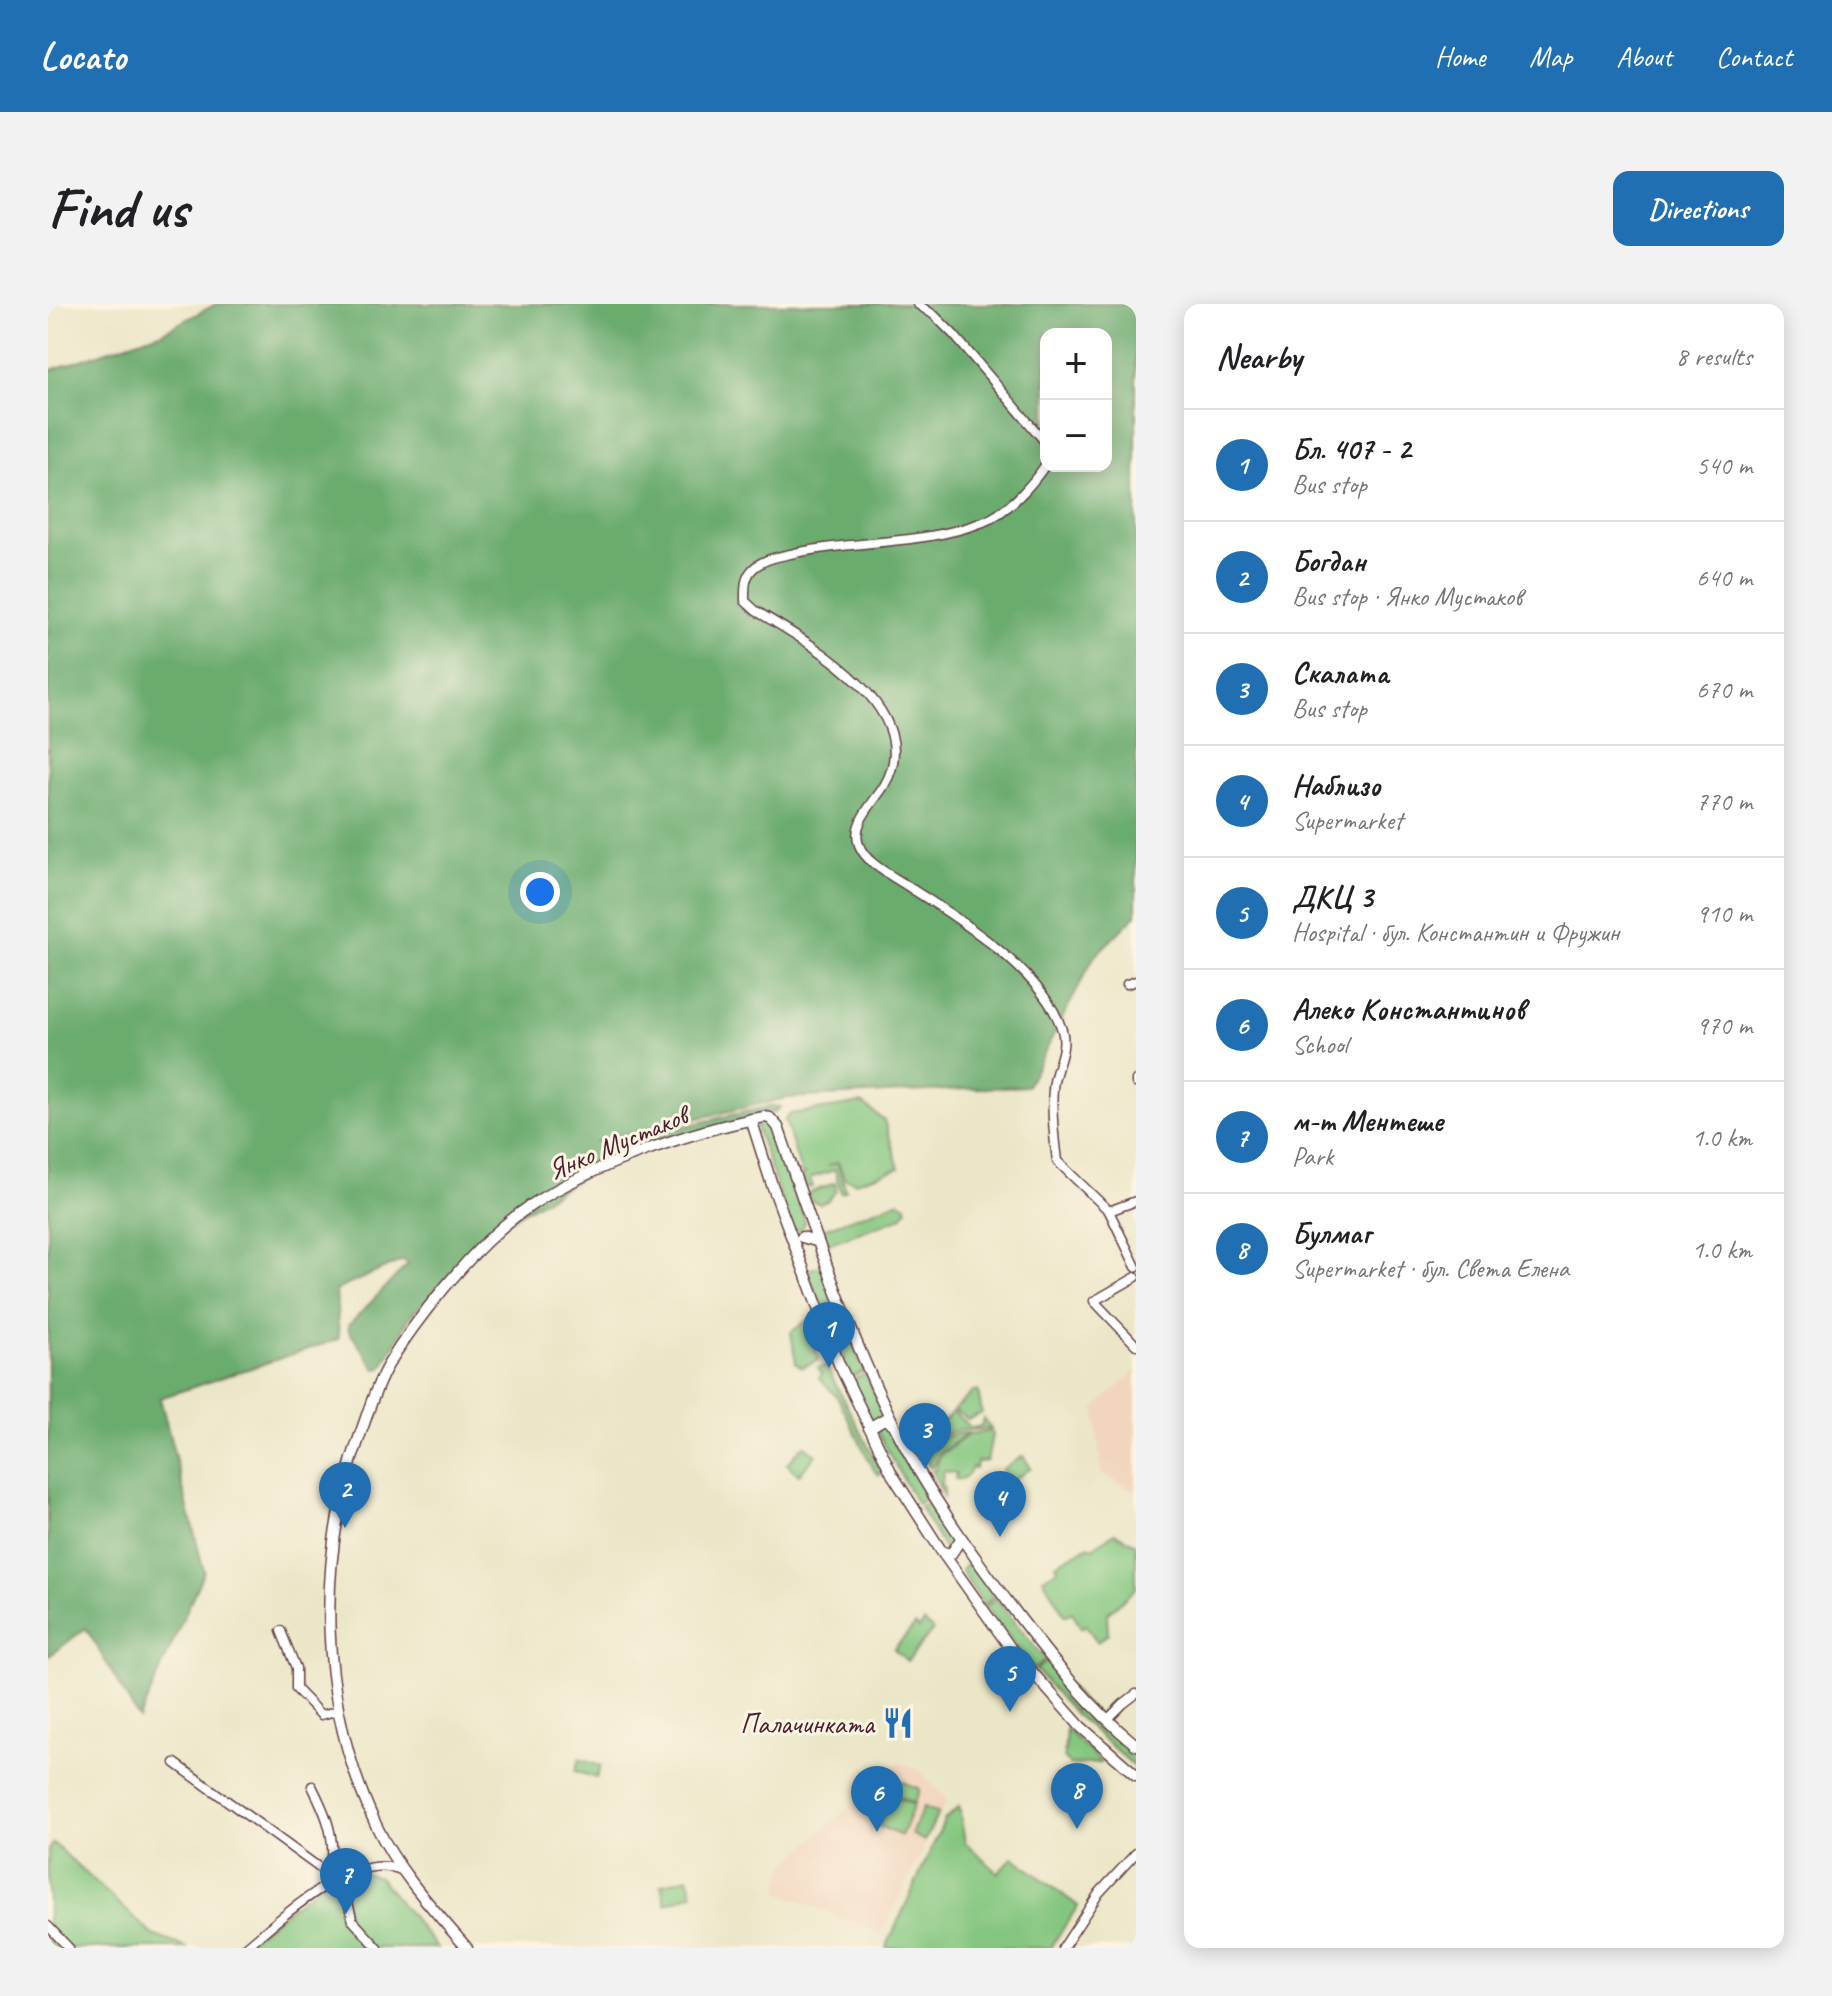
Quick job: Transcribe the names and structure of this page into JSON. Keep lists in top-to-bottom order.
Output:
{
  "streets": {
    "street": ["Янко Мустаков"]
  },
  "places": {
    "restaurant": ["Палачинката"]
  },
  "page": {
    "header": "Locato",
    "nav": [
      "Home",
      "Map",
      "About",
      "Contact"
    ],
    "buttons": "Directions",
    "title": "Find us",
    "heading": ["Nearby", "8 results"],
    "map_buttons": ["+", "−"],
    "list": [
      {
        "mark": "1",
        "name": "Бл. 407 - 2",
        "note": "Bus stop",
        "value": "540 m"
      },
      {
        "mark": "2",
        "name": "Богдан",
        "note": "Bus stop · Янко Мустаков",
        "value": "640 m"
      },
      {
        "mark": "3",
        "name": "Скалата",
        "note": "Bus stop",
        "value": "670 m"
      },
      {
        "mark": "4",
        "name": "Наблизо",
        "note": "Supermarket",
        "value": "770 m"
      },
      {
        "mark": "5",
        "name": "ДКЦ 3",
        "note": "Hospital · бул. Константин и Фружин",
        "value": "910 m"
      },
      {
        "mark": "6",
        "name": "Алеко Константинов",
        "note": "School",
        "value": "970 m"
      },
      {
        "mark": "7",
        "name": "м-т Ментeше",
        "note": "Park",
        "value": "1.0 km"
      },
      {
        "mark": "8",
        "name": "Булмаг",
        "note": "Supermarket · бул. Света Елена",
        "value": "1.0 km"
      }
    ],
    "pins": [
      "1",
      "3",
      "2",
      "4",
      "5",
      "8",
      "6",
      "7"
    ]
  }
}
